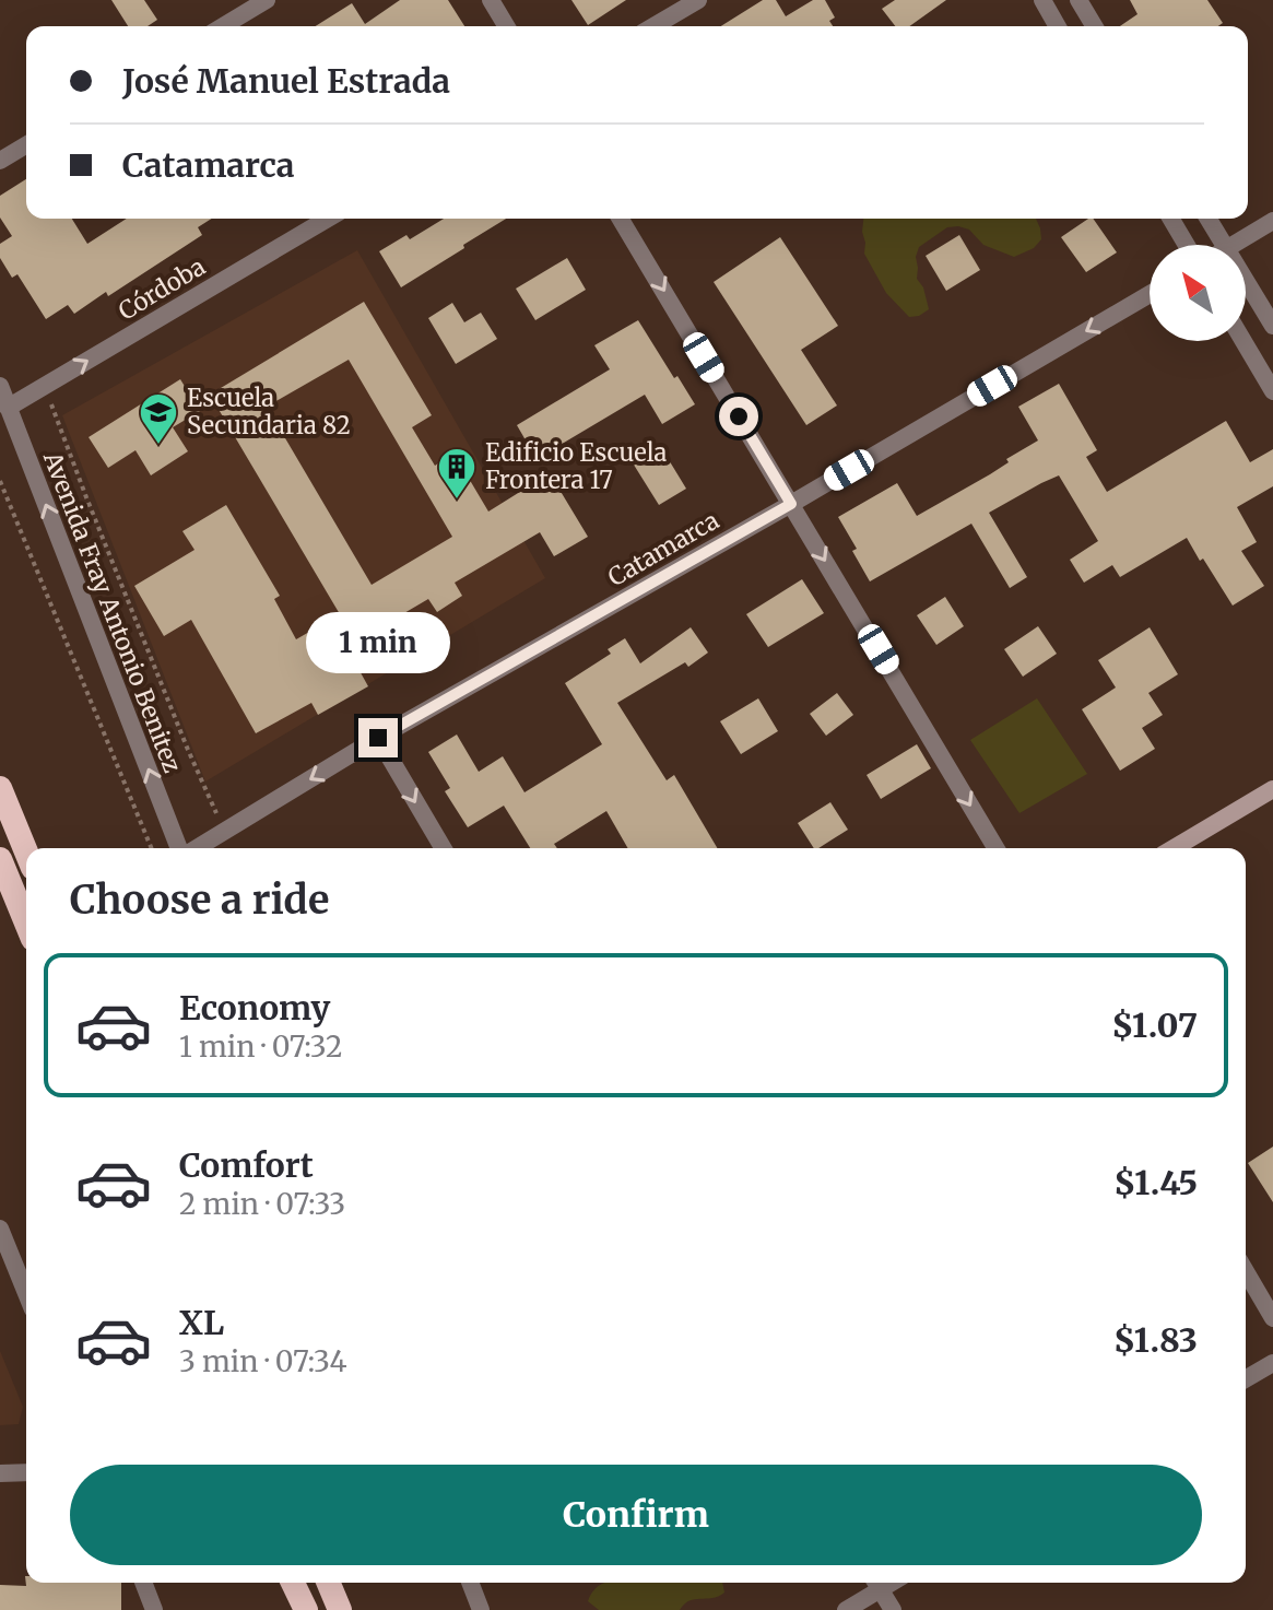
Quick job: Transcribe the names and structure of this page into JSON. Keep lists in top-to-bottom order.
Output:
{
  "streets": {
    "street": ["Córdoba", "Catamarca", "Avenida Fray Antonio Benitez"]
  },
  "crossings": [
    ["Córdoba", "Avenida Fray Antonio Benitez"]
  ],
  "one_way": ["Córdoba", "Catamarca", "Avenida Fray Antonio Benitez"],
  "places": {
    "school or university": ["Escuela Secundaria 82"],
    "building": ["Edificio Escuela Frontera 17"]
  },
  "north": "top left",
  "page": {
    "banner": ["José Manuel Estrada", "Catamarca"],
    "bubble": "1 min",
    "heading": "Choose a ride",
    "list": [
      {
        "name": "Economy",
        "note": "1 min · 07:32",
        "value": "$1.07"
      },
      {
        "name": "Comfort",
        "note": "2 min · 07:33",
        "value": "$1.45"
      },
      {
        "name": "XL",
        "note": "3 min · 07:34",
        "value": "$1.83"
      }
    ],
    "buttons": "Confirm"
  }
}
